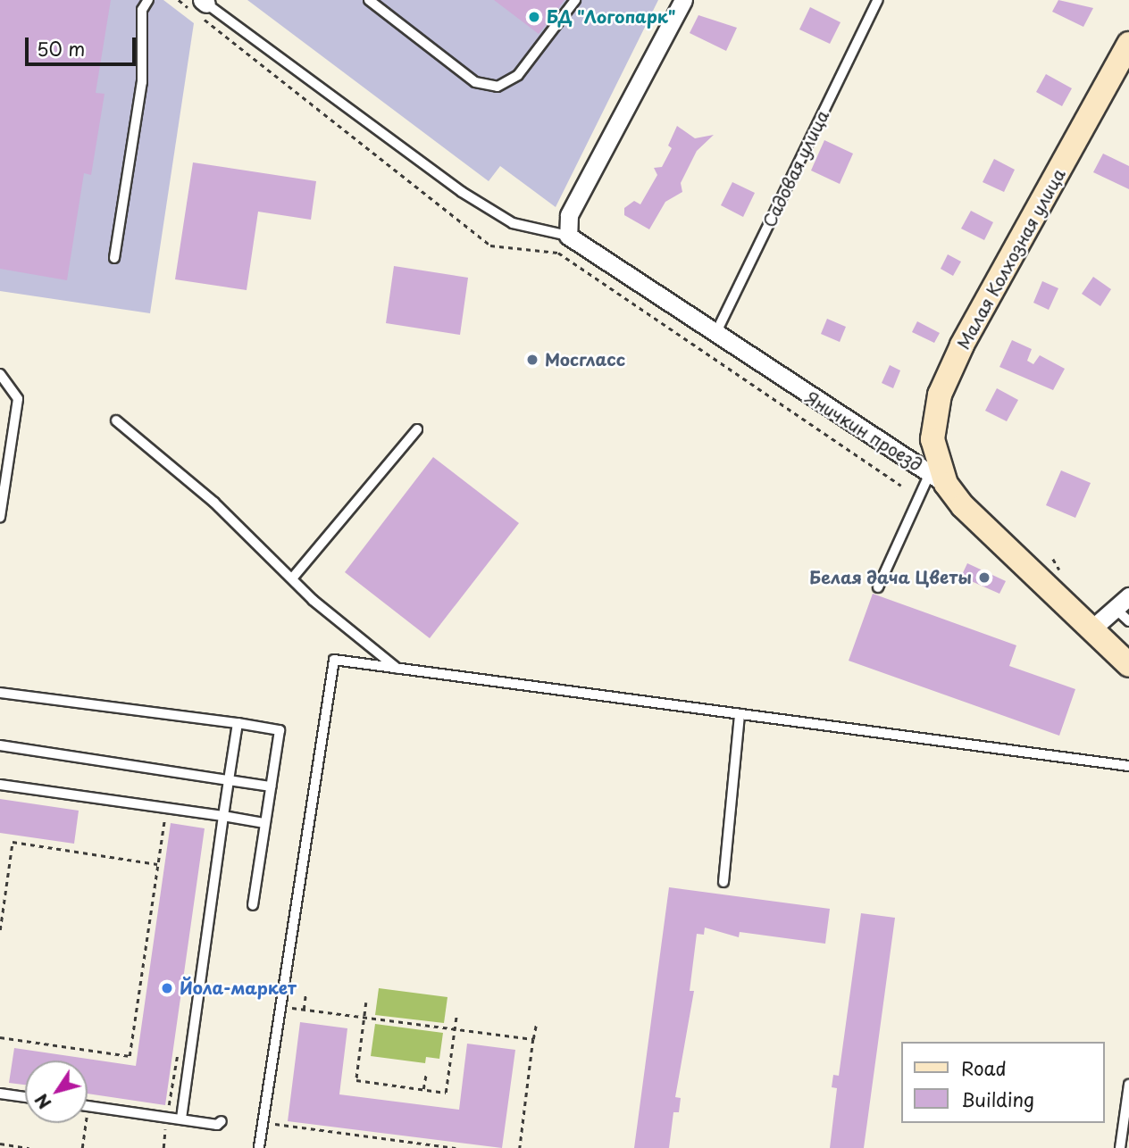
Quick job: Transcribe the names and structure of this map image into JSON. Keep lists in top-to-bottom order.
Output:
{
  "streets": {
    "street": ["Малая Колхозная улица", "Яничкин проезд"],
    "lane": ["Садовая улица"]
  },
  "crossings": [
    ["Садовая улица", "Яничкин проезд"],
    ["Малая Колхозная улица", "Яничкин проезд"]
  ],
  "places": [
    "БД \"Логопарк\"",
    "Мосгласс",
    "Белая дача Цветы",
    "Йола-маркет"
  ],
  "legend": ["Road", "Building"],
  "scale_bar": "50 m",
  "north": "bottom left"
}
